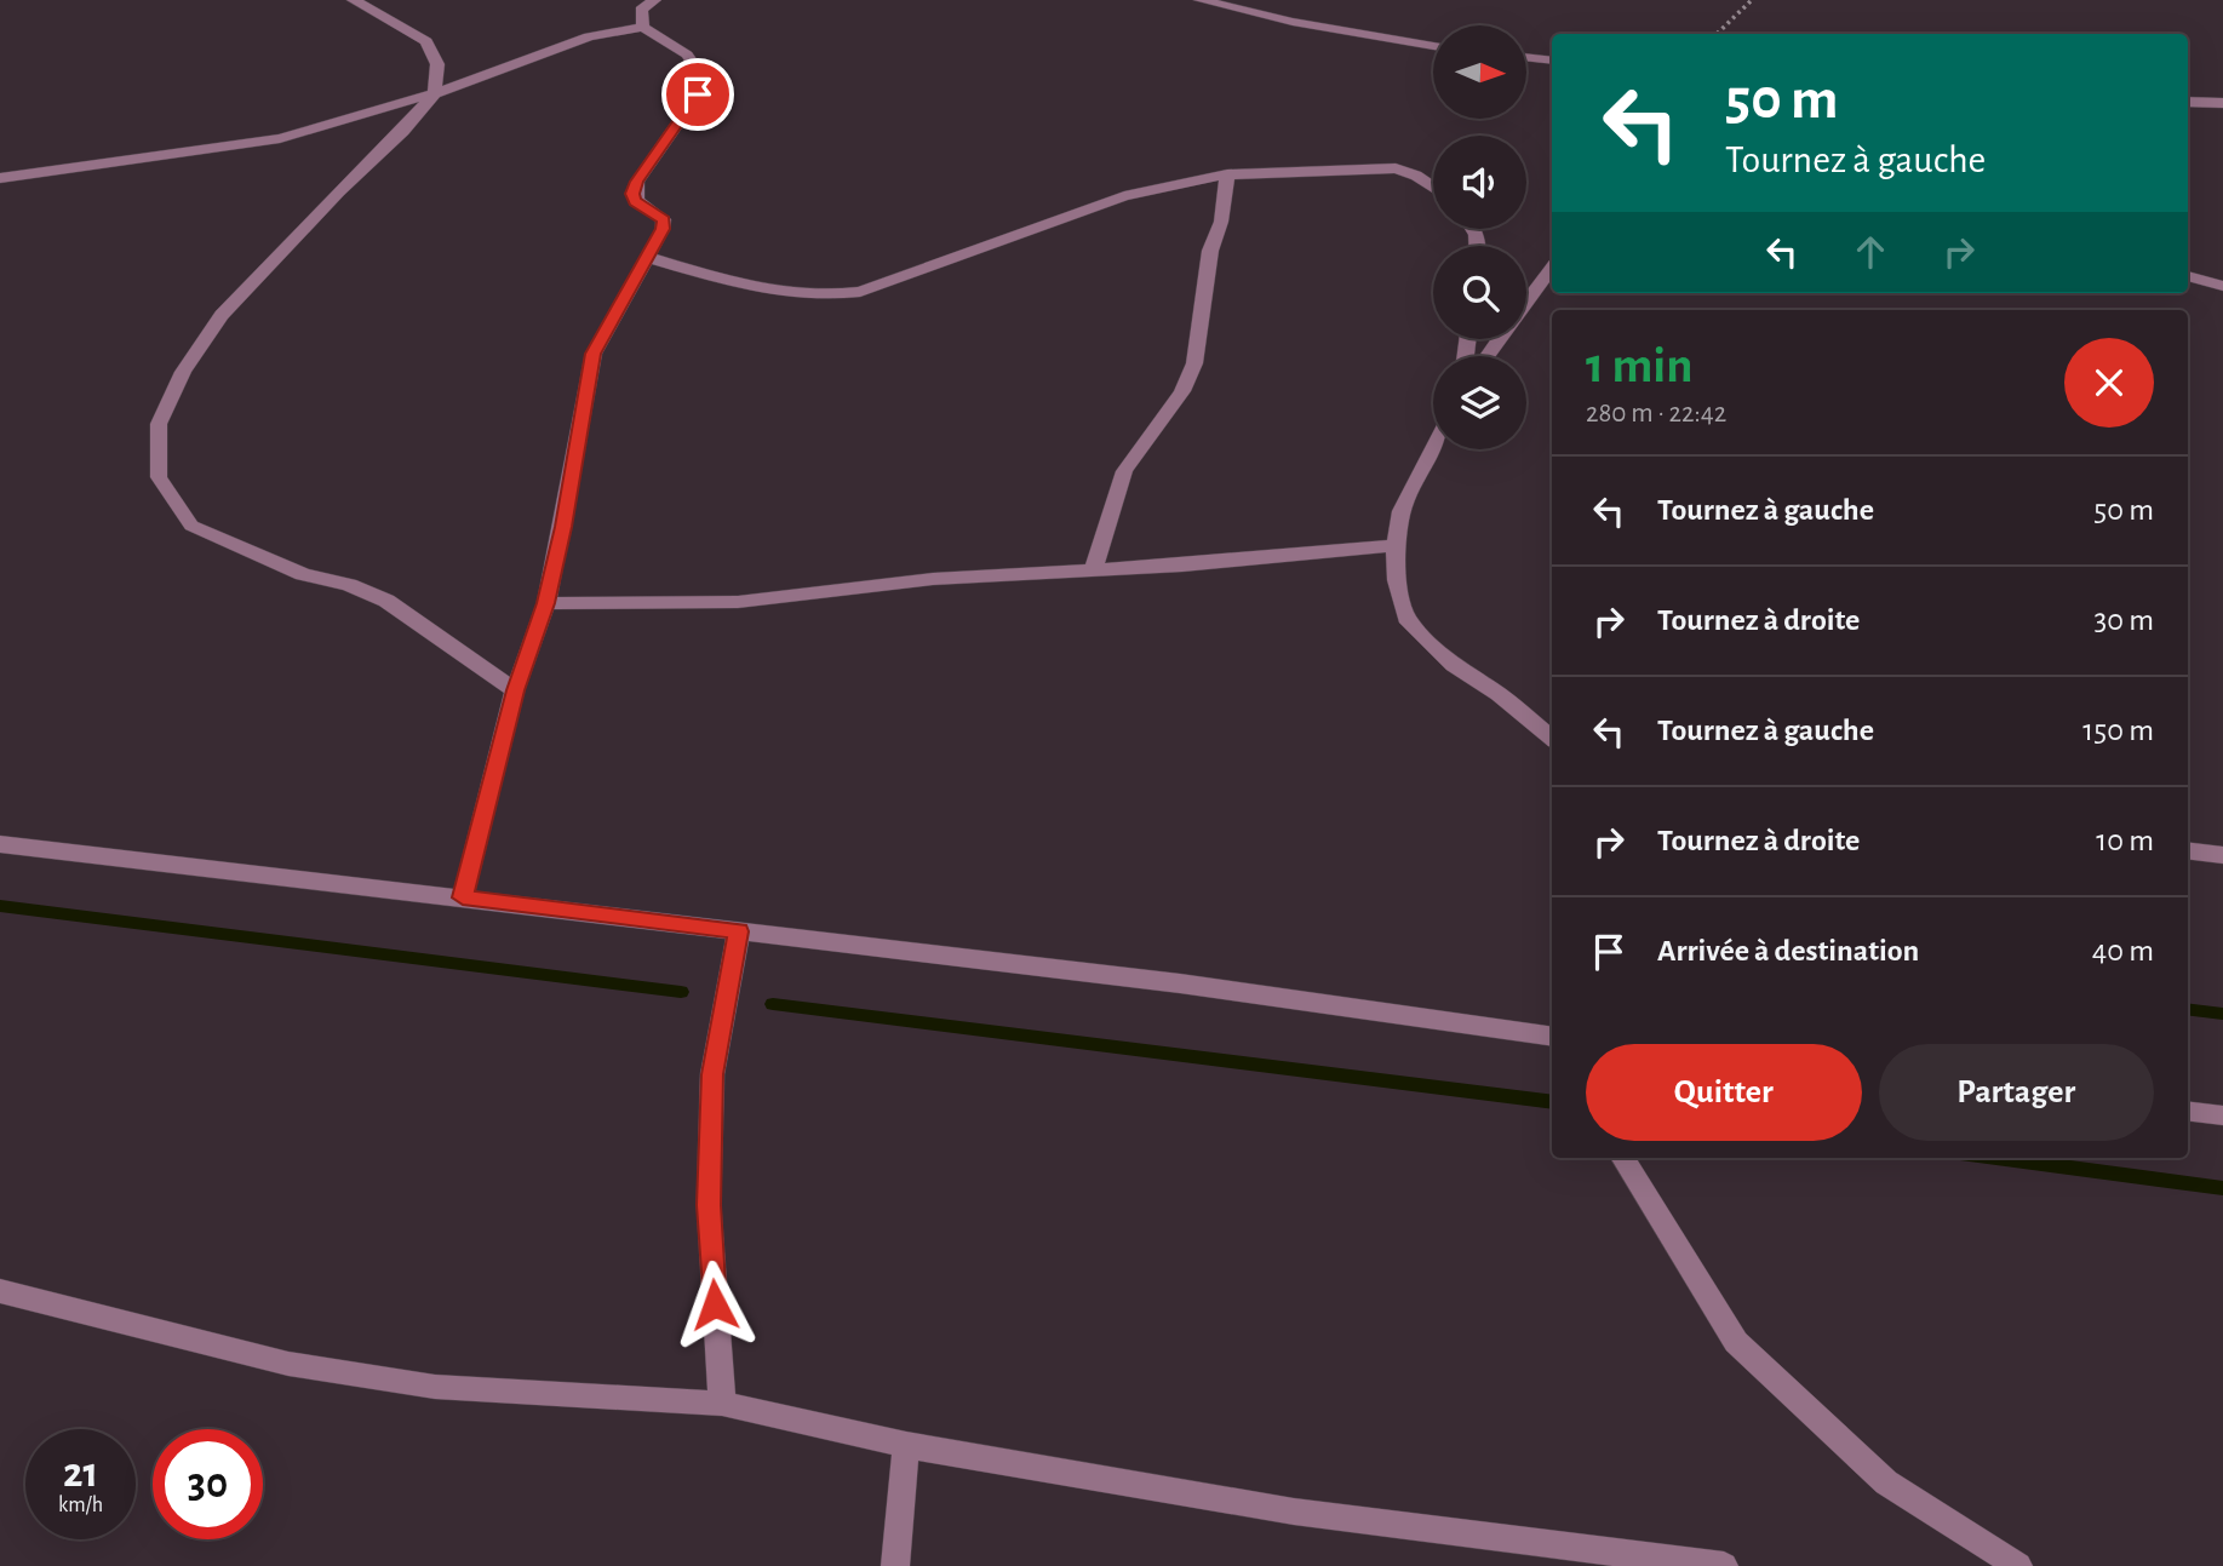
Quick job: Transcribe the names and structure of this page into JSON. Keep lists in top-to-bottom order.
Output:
{
  "north": "right",
  "page": {
    "turn": ["50 m", "Tournez à gauche"],
    "heading": ["1 min", "280 m · 22:42"],
    "list": [
      {
        "name": "Tournez à gauche",
        "value": "50 m"
      },
      {
        "name": "Tournez à droite",
        "value": "30 m"
      },
      {
        "name": "Tournez à gauche",
        "value": "150 m"
      },
      {
        "name": "Tournez à droite",
        "value": "10 m"
      },
      {
        "name": "Arrivée à destination",
        "value": "40 m"
      }
    ],
    "buttons": ["Quitter", "Partager"],
    "speed": "21 km/h",
    "limit": "30"
  }
}
